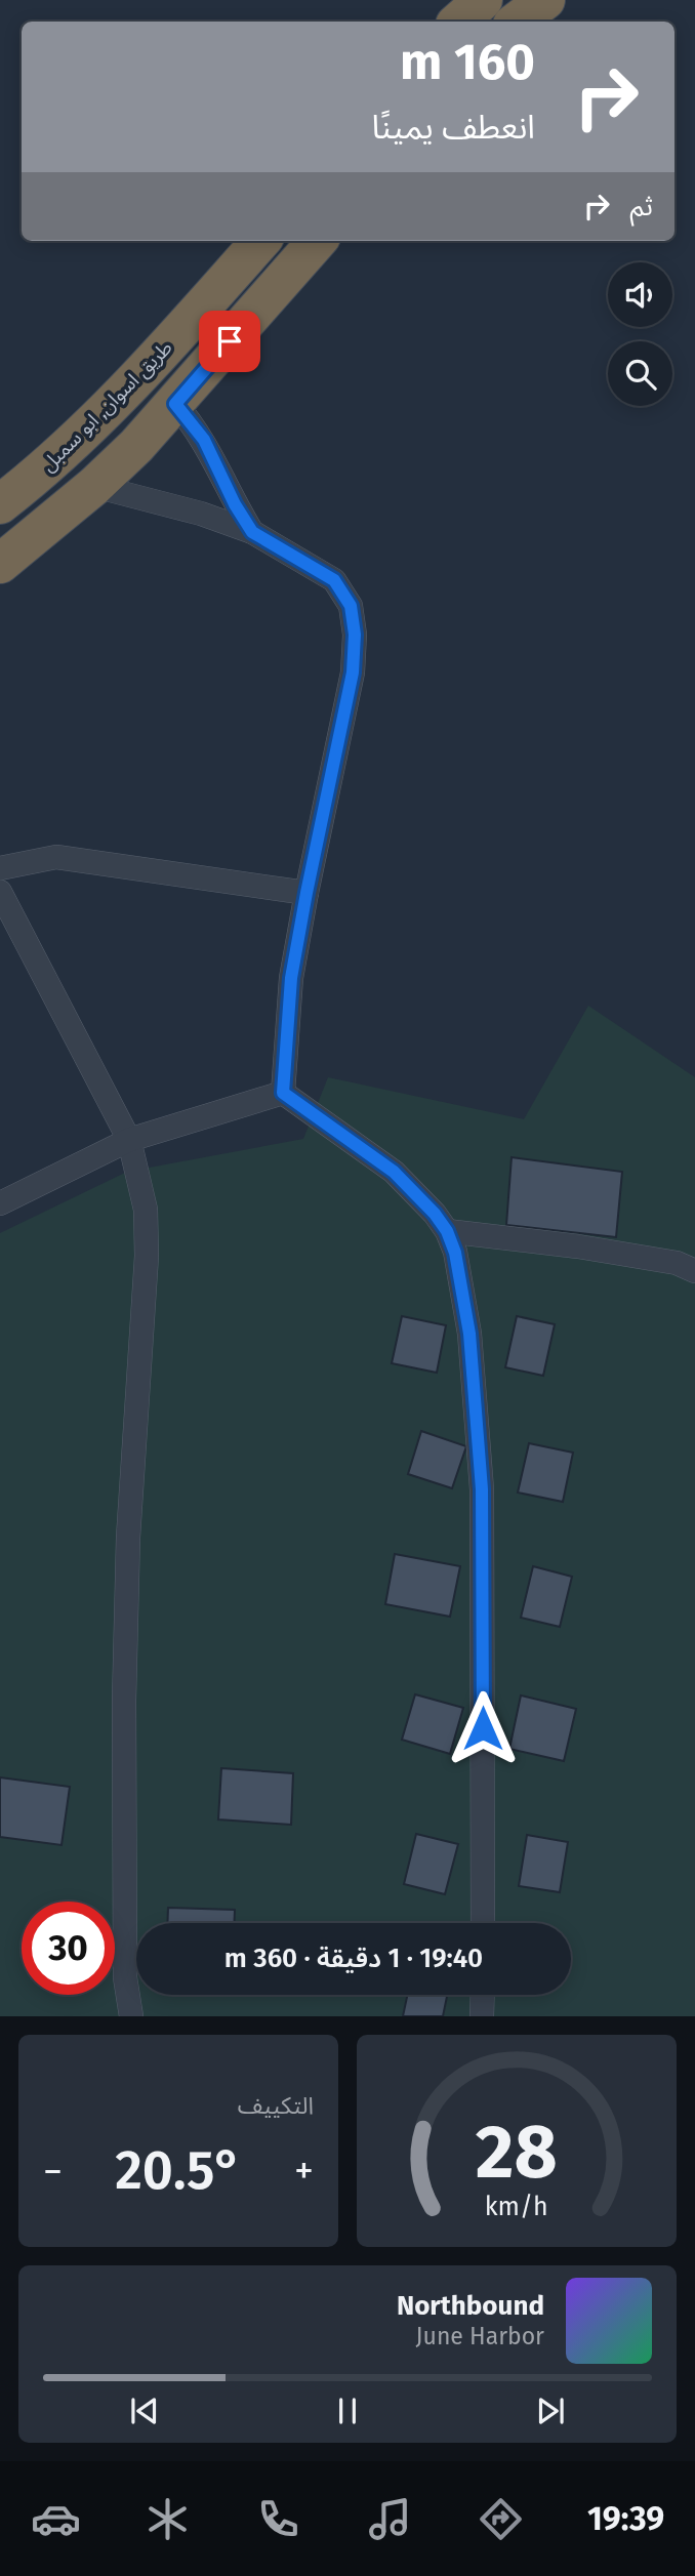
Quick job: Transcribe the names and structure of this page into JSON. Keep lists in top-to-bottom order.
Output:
{
  "streets": {
    "highway": ["طريق اسوان, ابو سمبل"]
  },
  "page": {
    "turn": ["160 m", "انعطف يمينًا"],
    "then": "ثم",
    "limit": "30",
    "trip": "19:40 · 1 دقيقة · 360 m",
    "tile": "التكييف",
    "heat": ["−", "20.5°", "+"],
    "song": ["Northbound", "June Harbor"],
    "tabs": "19:39",
    "gauge": ["28", "km/h"]
  }
}
